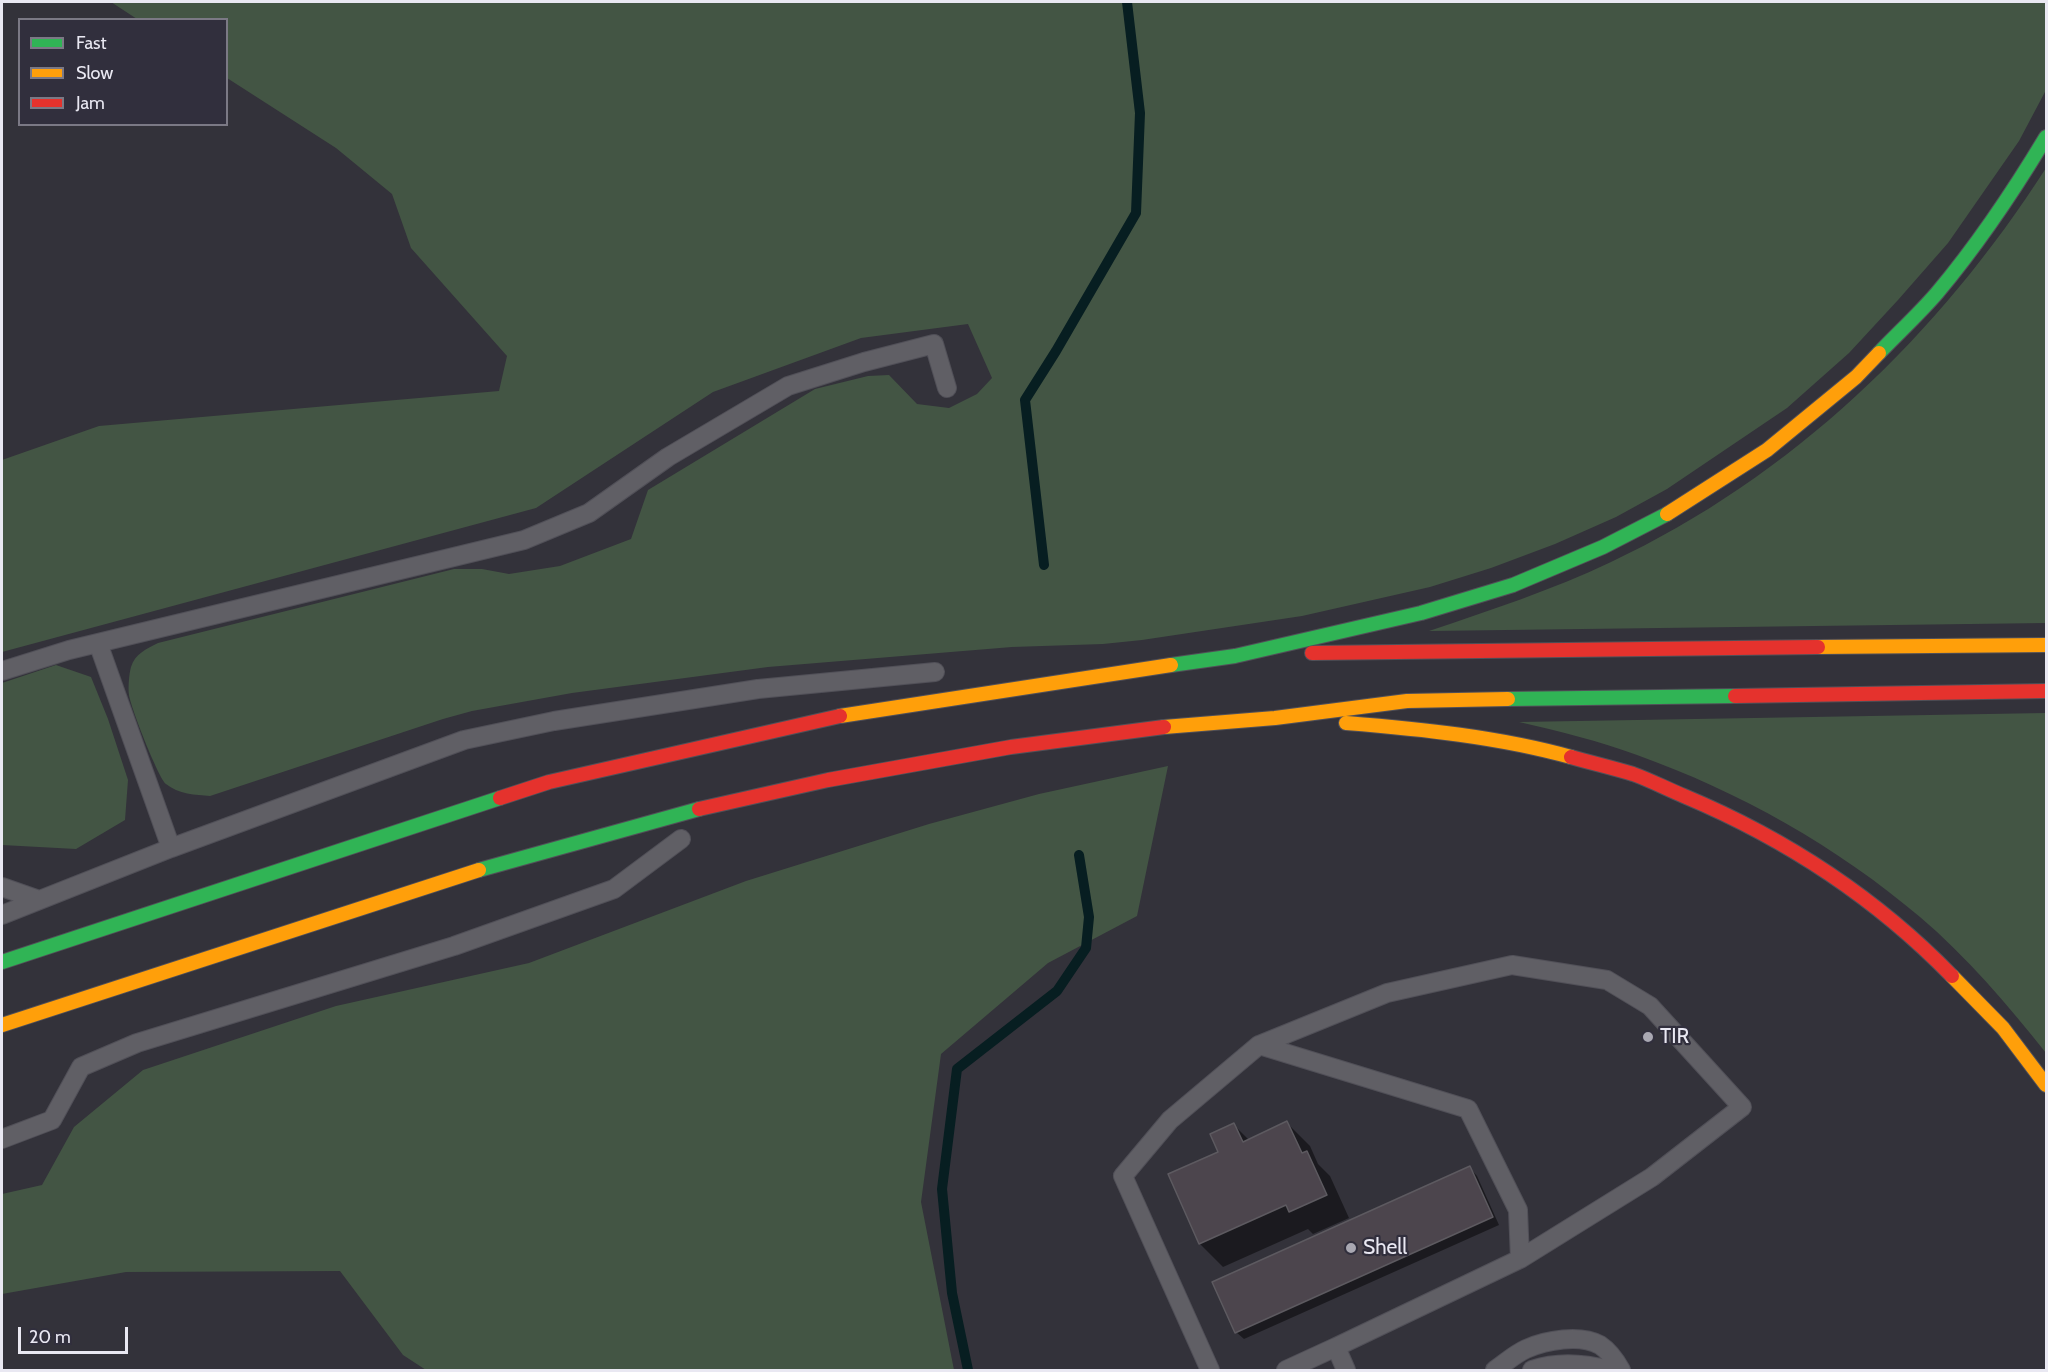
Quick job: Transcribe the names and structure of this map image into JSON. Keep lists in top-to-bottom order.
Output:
{
  "places": ["TIR", "Shell"],
  "legend": ["Fast", "Slow", "Jam"],
  "scale_bar": "20 m"
}
